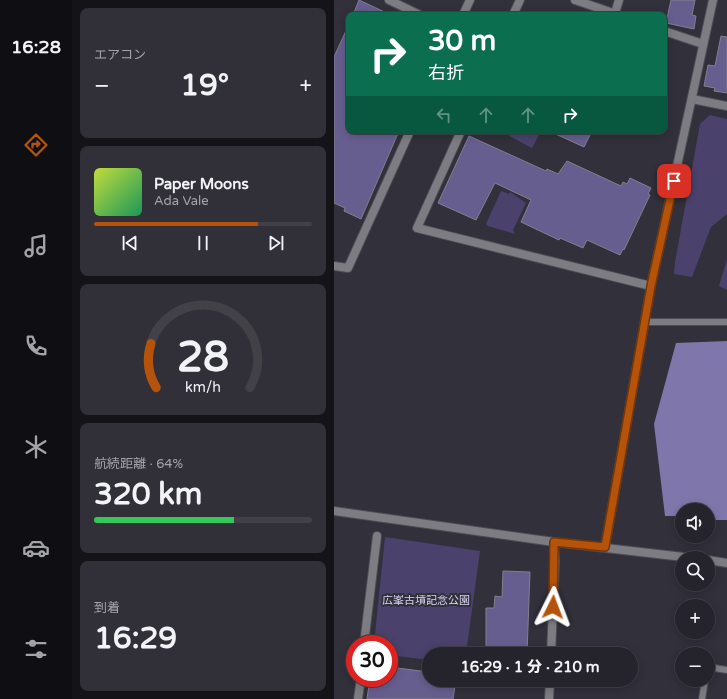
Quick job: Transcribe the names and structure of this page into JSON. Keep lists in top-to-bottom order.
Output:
{
  "parks": ["広峯古墳記念公園"],
  "page": {
    "tabs": "16:28",
    "tile": [
      "エアコン",
      ["航続距離 · 64%", "320 km"],
      ["到着", "16:29"]
    ],
    "turn": ["30 m", "右折"],
    "heat": ["−", "19°", "+"],
    "song": ["Paper Moons", "Ada Vale"],
    "map_buttons": ["+", "−"],
    "limit": "30",
    "trip": "16:29 · 1 分 · 210 m",
    "gauge": ["28", "km/h"]
  }
}
